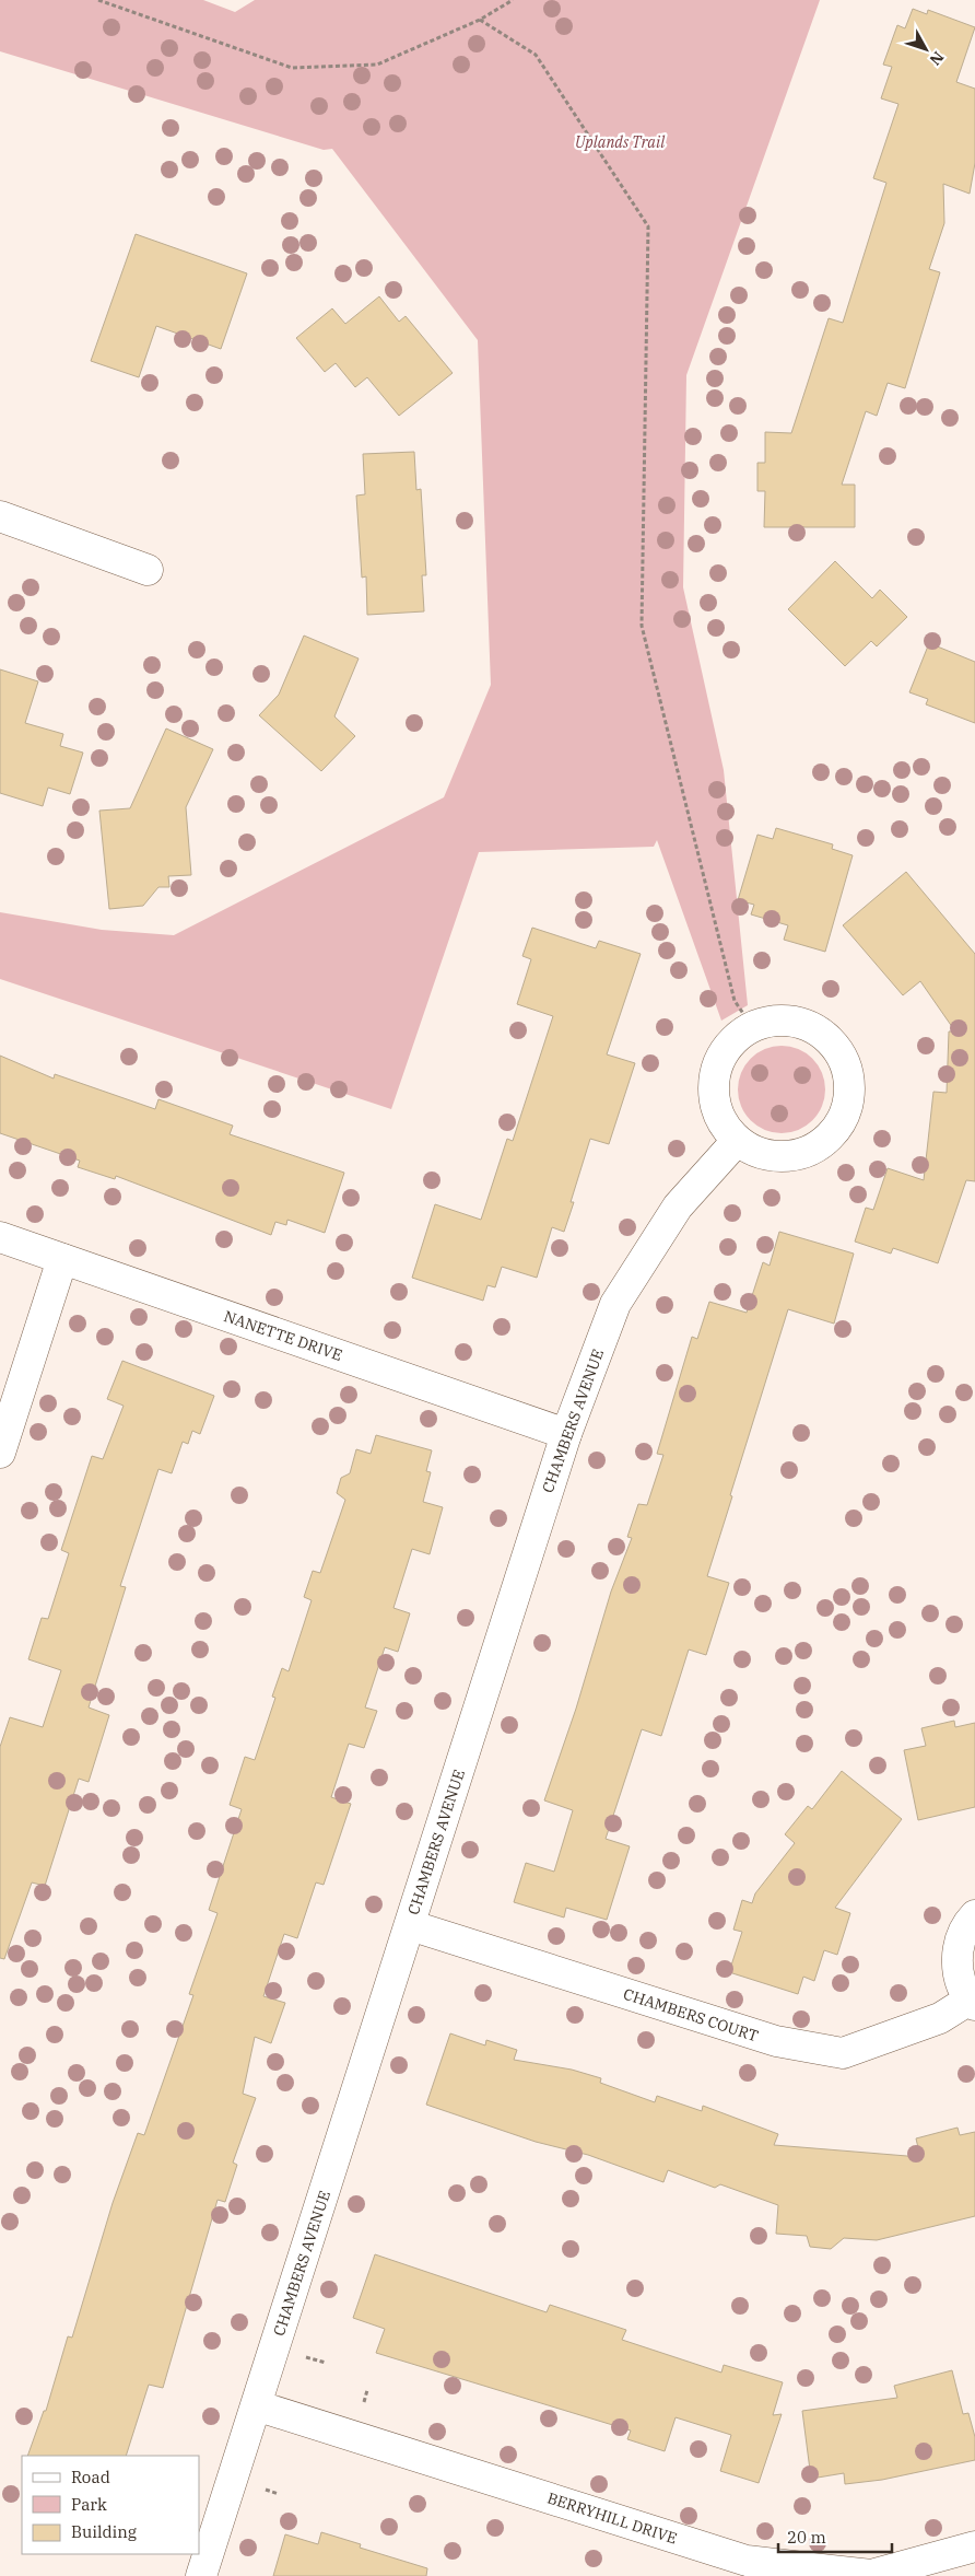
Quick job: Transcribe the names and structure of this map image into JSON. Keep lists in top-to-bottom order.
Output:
{
  "streets": {
    "street": [
      "NANETTE DRIVE",
      "CHAMBERS AVENUE",
      "CHAMBERS COURT",
      "BERRYHILL DRIVE"
    ]
  },
  "crossings": [
    ["NANETTE DRIVE", "CHAMBERS AVENUE"],
    ["CHAMBERS AVENUE", "CHAMBERS COURT"],
    ["CHAMBERS AVENUE", "BERRYHILL DRIVE"]
  ],
  "parks": ["Uplands Trail"],
  "legend": ["Road", "Park", "Building"],
  "scale_bar": "20 m",
  "north": "bottom right"
}
